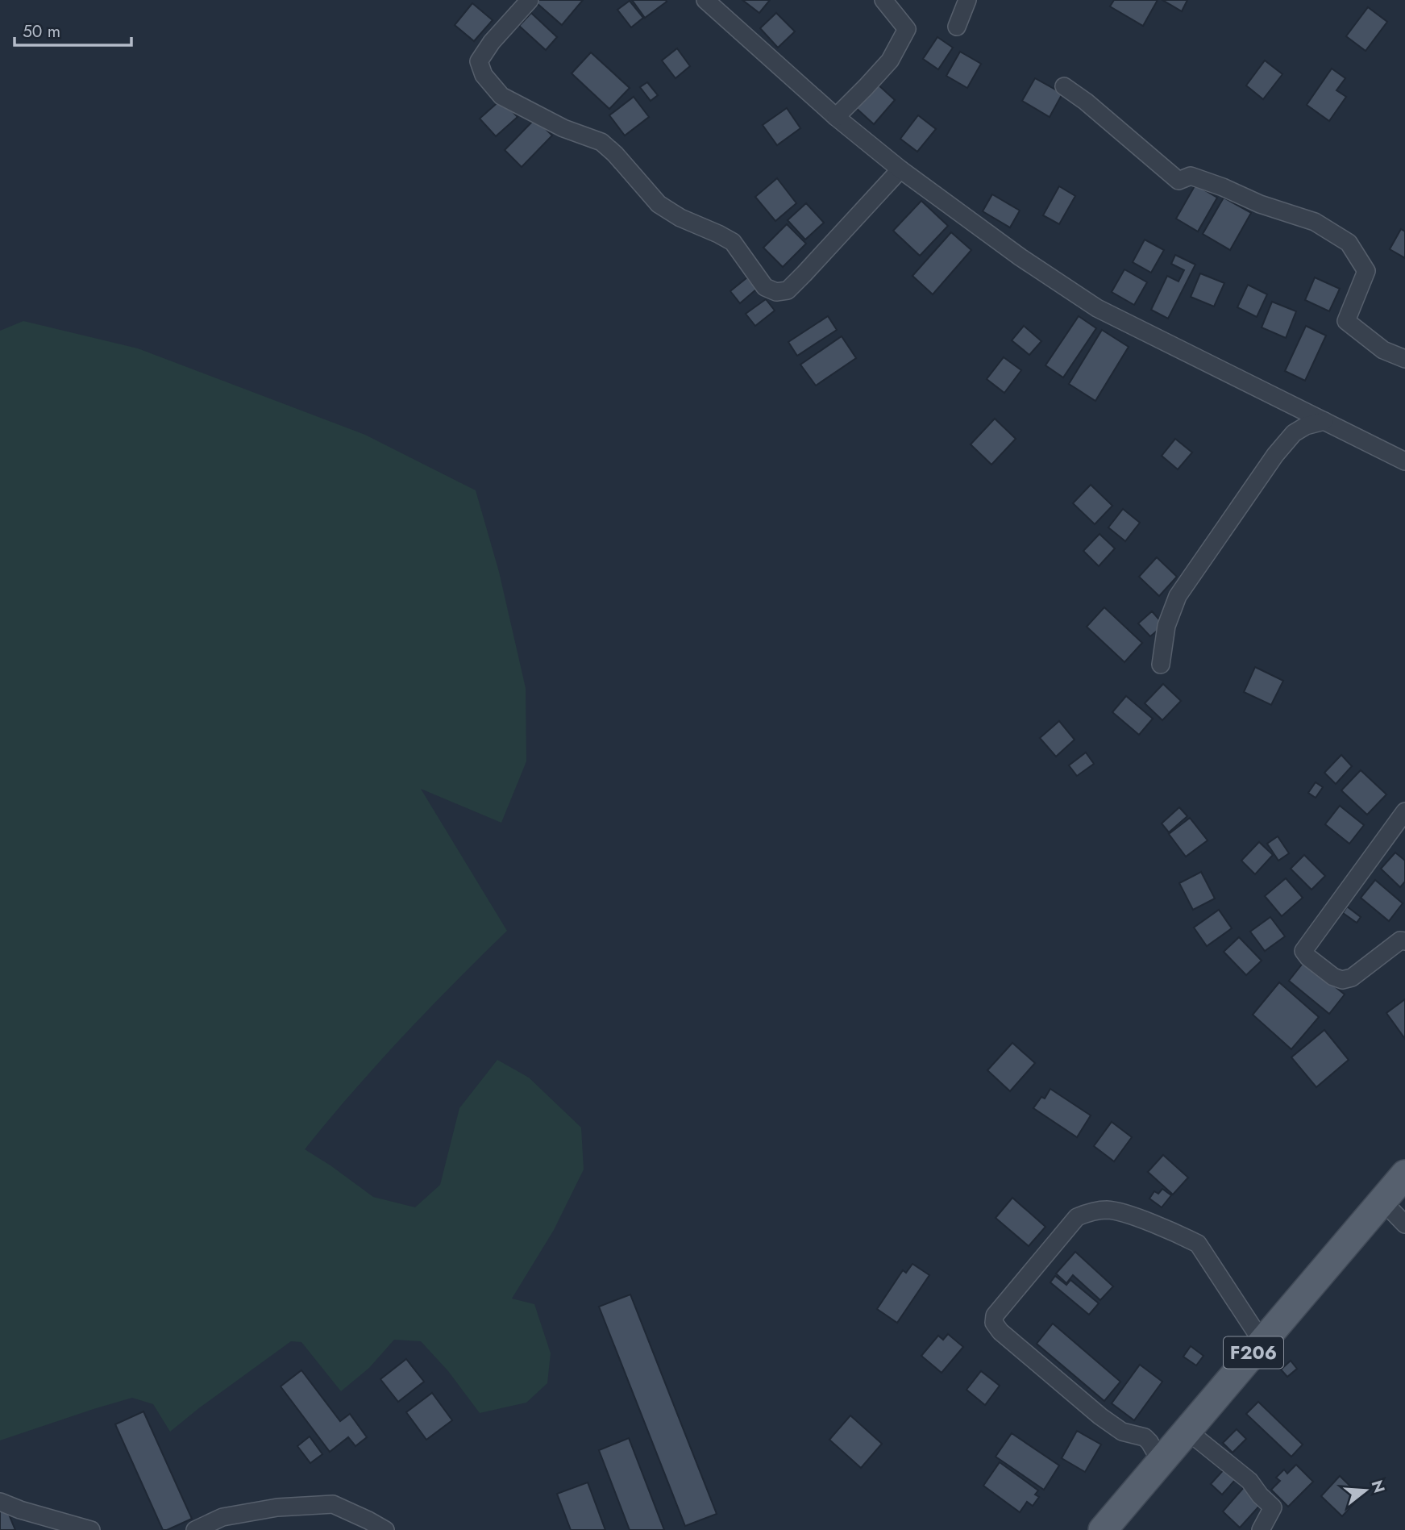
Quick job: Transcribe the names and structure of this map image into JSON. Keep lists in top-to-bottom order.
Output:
{
  "streets": {
    "main road": ["F206"]
  },
  "scale_bar": "50 m",
  "north": "right"
}
